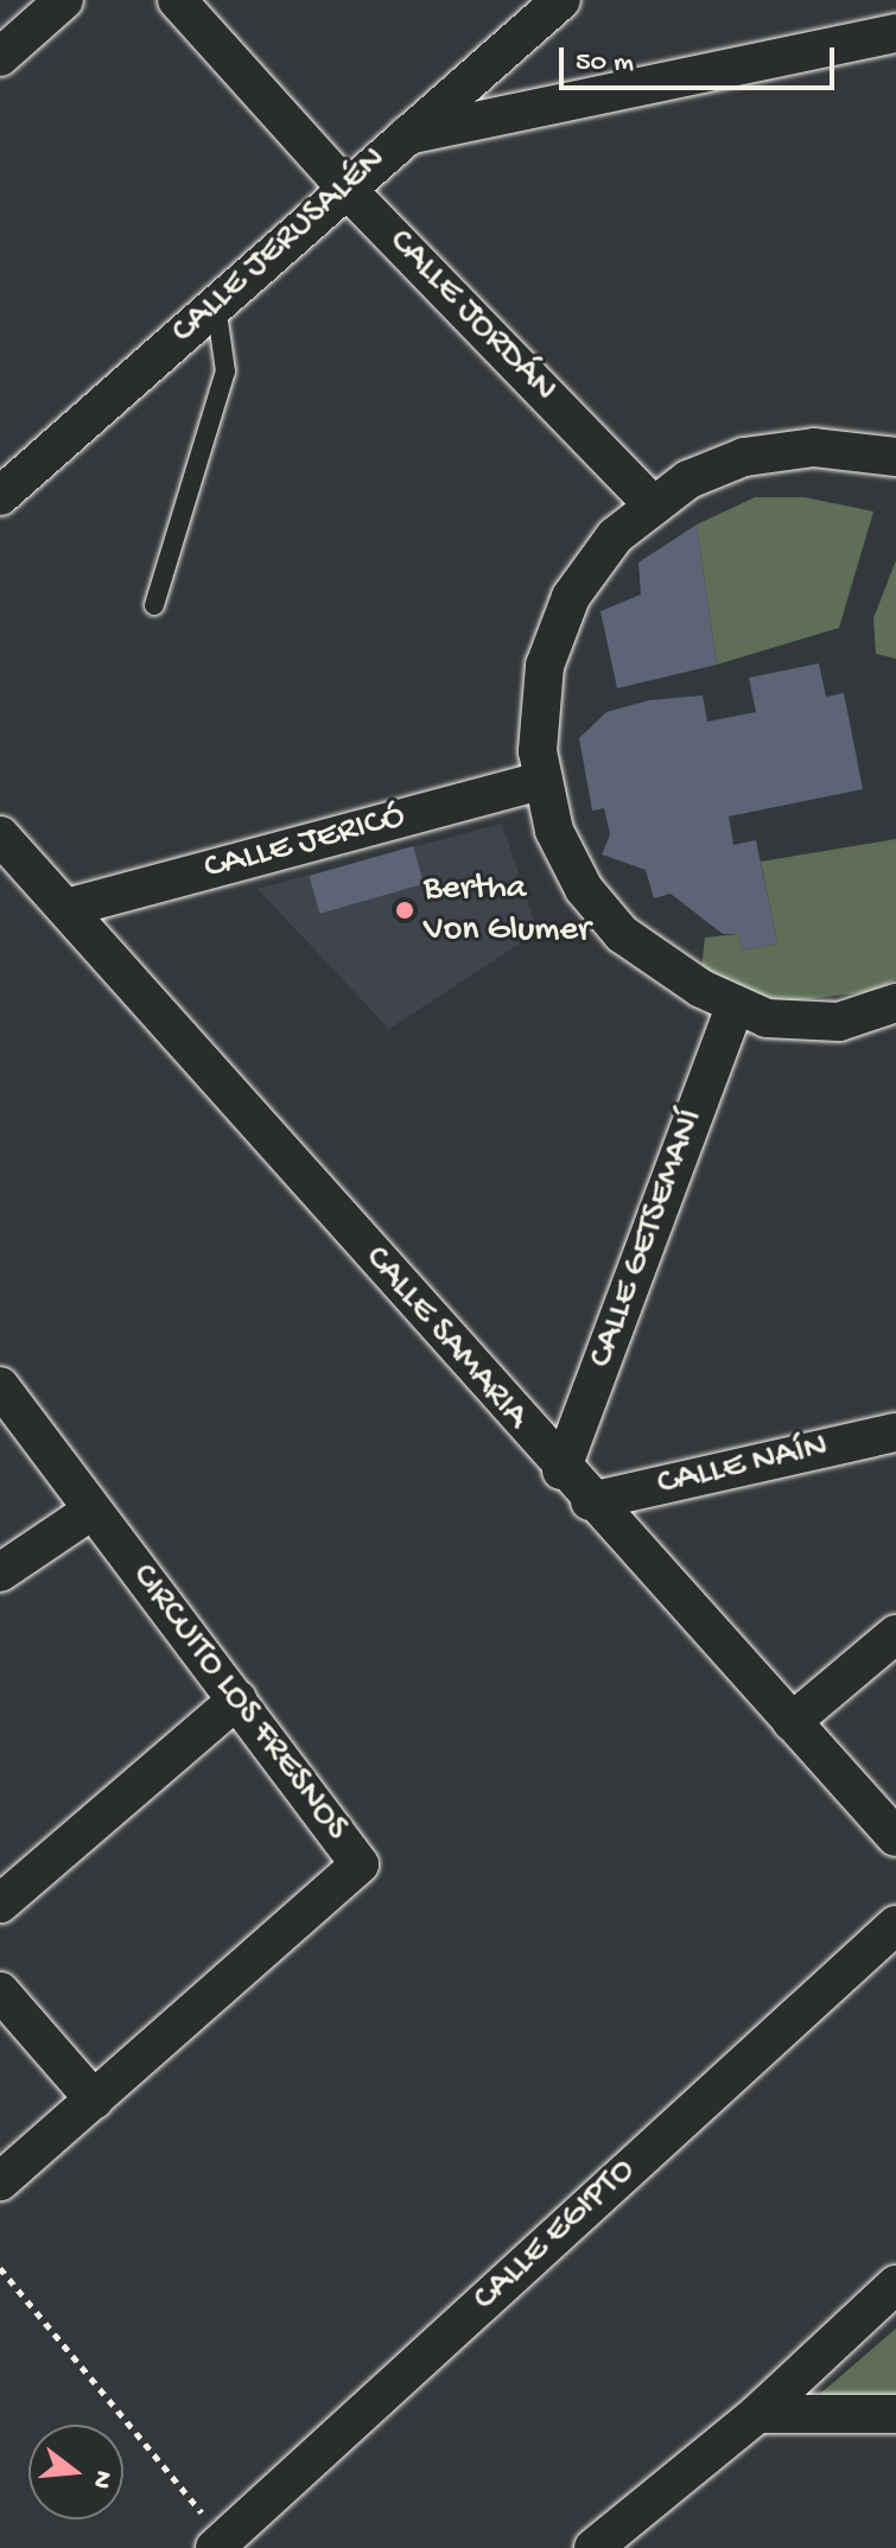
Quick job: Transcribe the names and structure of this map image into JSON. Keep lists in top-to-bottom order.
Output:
{
  "streets": {
    "street": [
      "CALLE JERUSALÉN",
      "CALLE JORDÁN",
      "CALLE JERICÓ",
      "CALLE GETSEMANÍ",
      "CALLE SAMARIA",
      "CALLE NAÍN",
      "CIRCUITO LOS FRESNOS",
      "CALLE EGIPTO"
    ]
  },
  "crossings": [
    ["CALLE JERUSALÉN", "CALLE JORDÁN"],
    ["CALLE JERICÓ", "CALLE SAMARIA"],
    ["CALLE GETSEMANÍ", "CALLE SAMARIA"],
    ["CALLE SAMARIA", "CALLE NAÍN"]
  ],
  "places": ["Bertha Von Glumer"],
  "scale_bar": "50 m",
  "north": "right"
}
